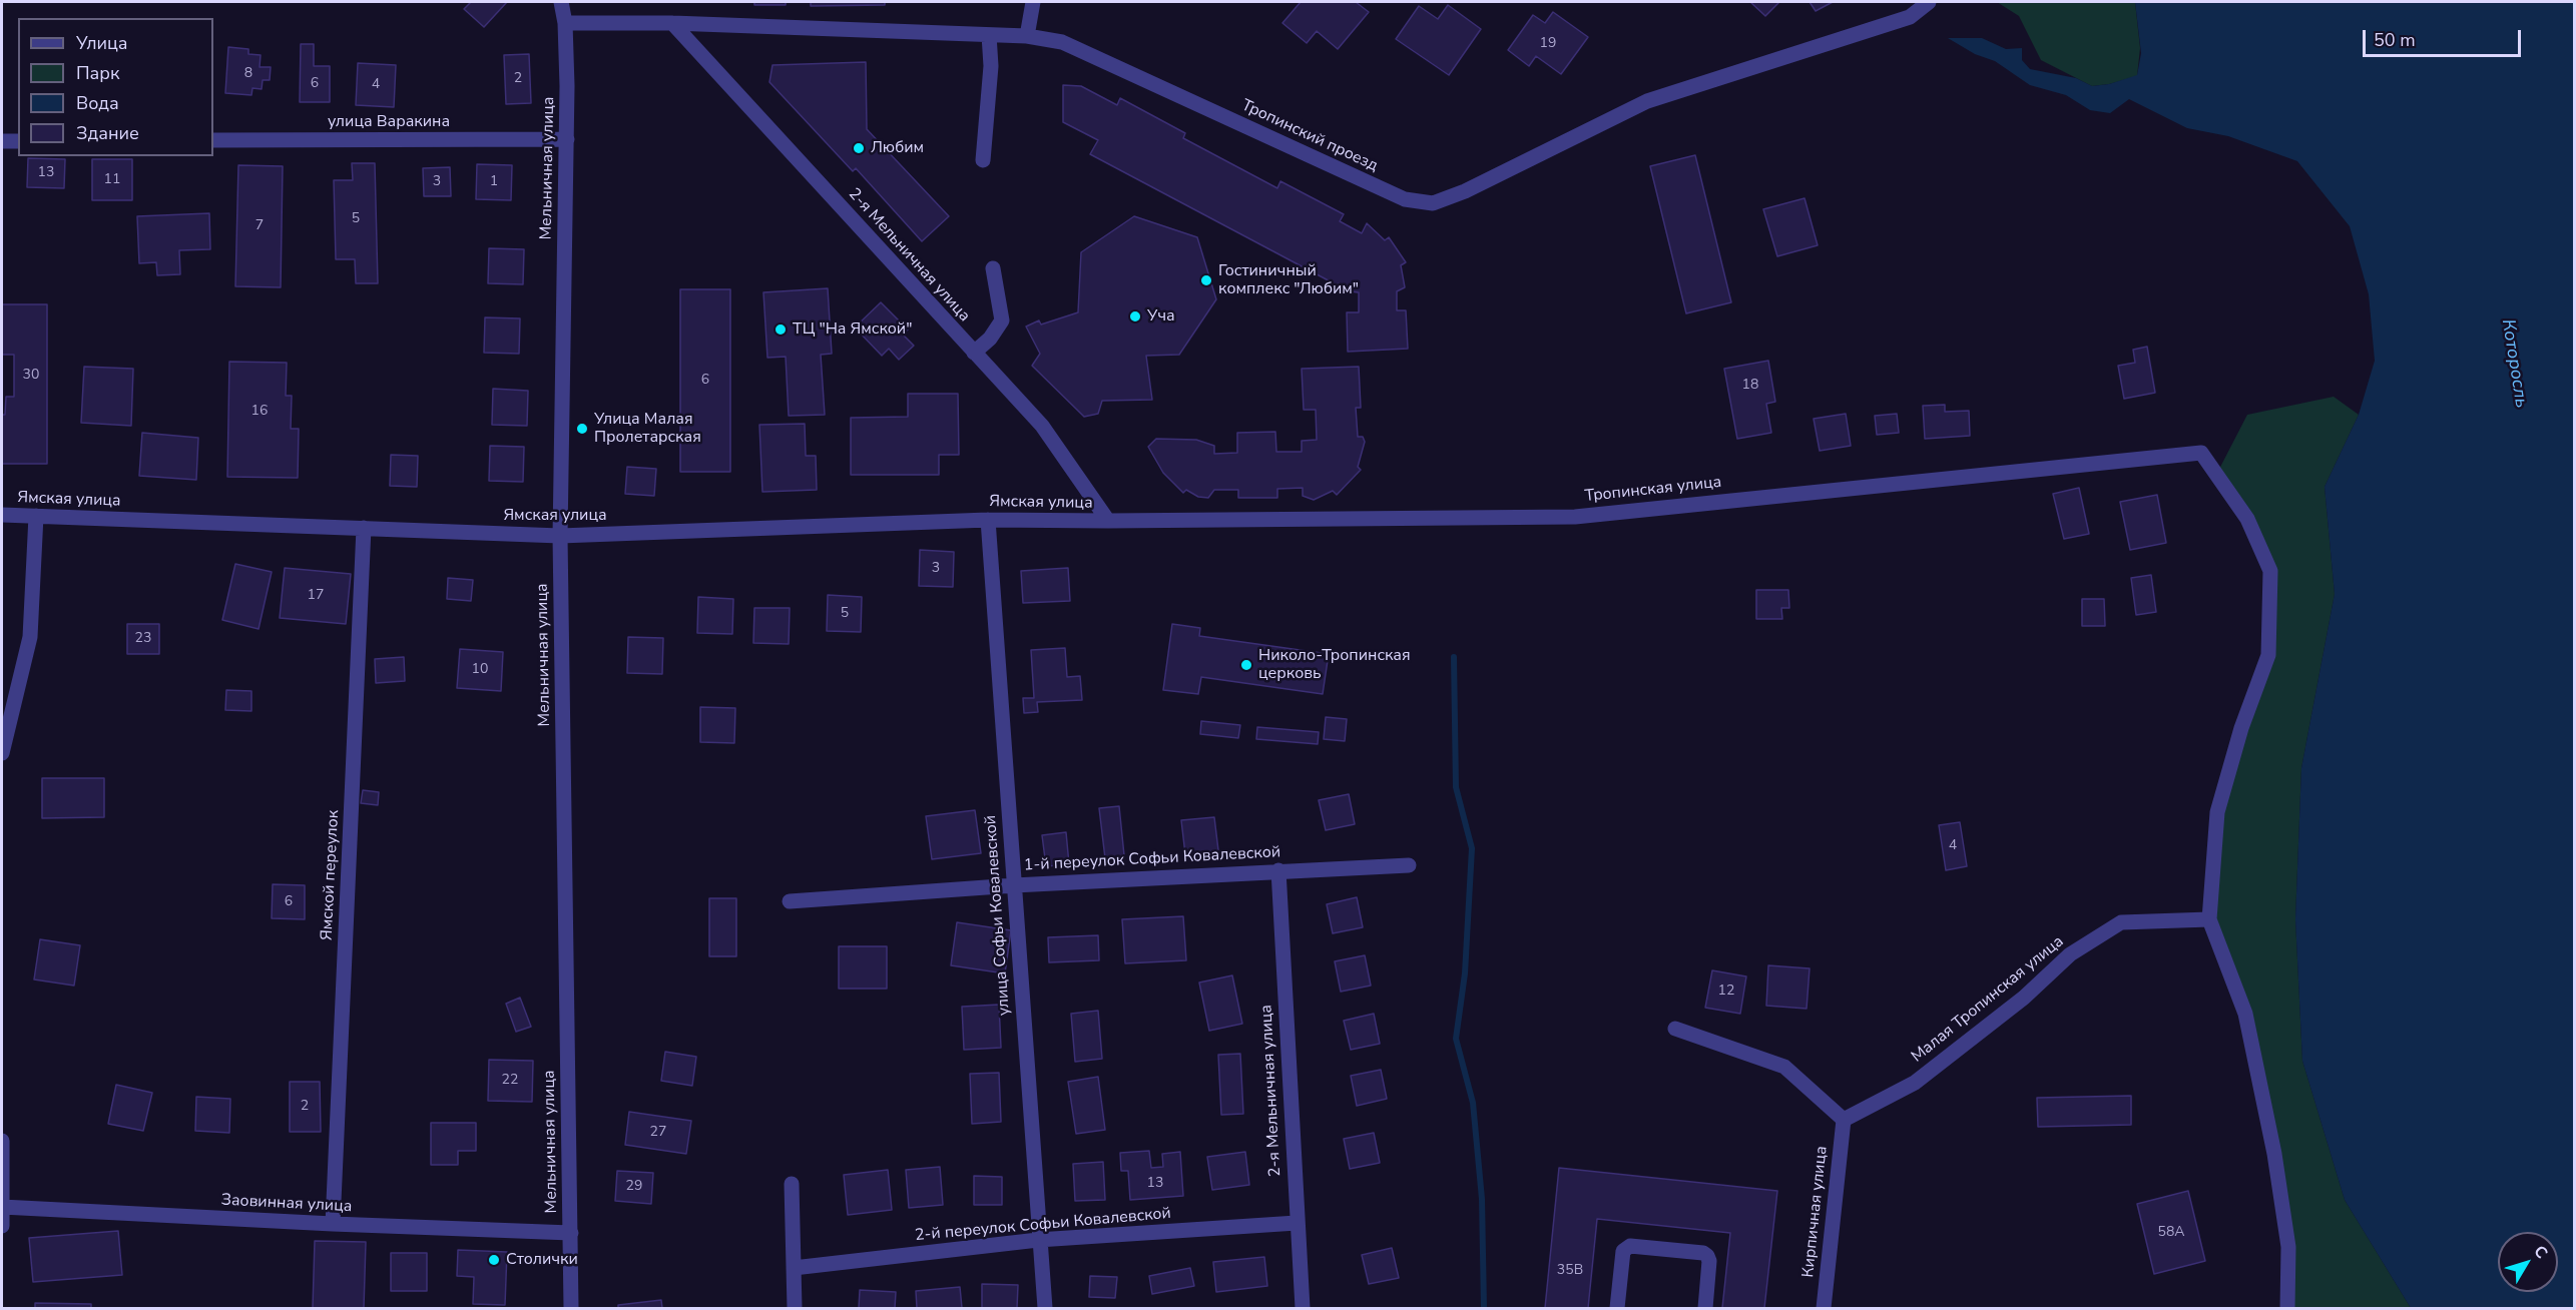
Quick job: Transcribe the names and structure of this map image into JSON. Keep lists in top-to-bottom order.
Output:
{
  "streets": {
    "street": [
      "улица Варакина",
      "Тропинский проезд",
      "Мельничная улица",
      "2-я Мельничная улица",
      "Тропинская улица",
      "Ямская улица",
      "1-й переулок Софьи Ковалевской",
      "Ямской переулок",
      "улица Софьи Ковалевской",
      "Малая Тропинская улица",
      "Заовинная улица",
      "Кирпичная улица",
      "2-й переулок Софьи Ковалевской"
    ]
  },
  "crossings": [
    ["улица Варакина", "Мельничная улица"],
    ["Тропинский проезд", "Мельничная улица"],
    ["Тропинский проезд", "2-я Мельничная улица"],
    ["Мельничная улица", "Ямская улица"],
    ["Мельничная улица", "Заовинная улица"],
    ["2-я Мельничная улица", "Тропинская улица"],
    ["2-я Мельничная улица", "Ямская улица"],
    ["2-я Мельничная улица", "1-й переулок Софьи Ковалевской"],
    ["2-я Мельничная улица", "2-й переулок Софьи Ковалевской"],
    ["Тропинская улица", "Ямская улица"],
    ["Тропинская улица", "Малая Тропинская улица"],
    ["Ямская улица", "Ямской переулок"],
    ["Ямская улица", "улица Софьи Ковалевской"],
    ["1-й переулок Софьи Ковалевской", "улица Софьи Ковалевской"],
    ["Ямской переулок", "Заовинная улица"],
    ["улица Софьи Ковалевской", "2-й переулок Софьи Ковалевской"],
    ["Малая Тропинская улица", "Кирпичная улица"]
  ],
  "water": ["Которосль"],
  "places": [
    "Любим",
    "Гостиничный комплекс \"Любим\"",
    "Уча",
    "ТЦ \"На Ямской\"",
    "Улица Малая Пролетарская",
    "Николо-Тропинская церковь",
    "Столички"
  ],
  "house_numbers": [
    "19",
    "8",
    "2",
    "6",
    "4",
    "13",
    "11",
    "3",
    "1",
    "5",
    "7",
    "30",
    "6",
    "18",
    "16",
    "3",
    "17",
    "5",
    "23",
    "10",
    "4",
    "6",
    "12",
    "22",
    "2",
    "27",
    "13",
    "29",
    "58А",
    "35В"
  ],
  "legend": [
    "Улица",
    "Парк",
    "Вода",
    "Здание"
  ],
  "scale_bar": "50 m",
  "north": "top right"
}
